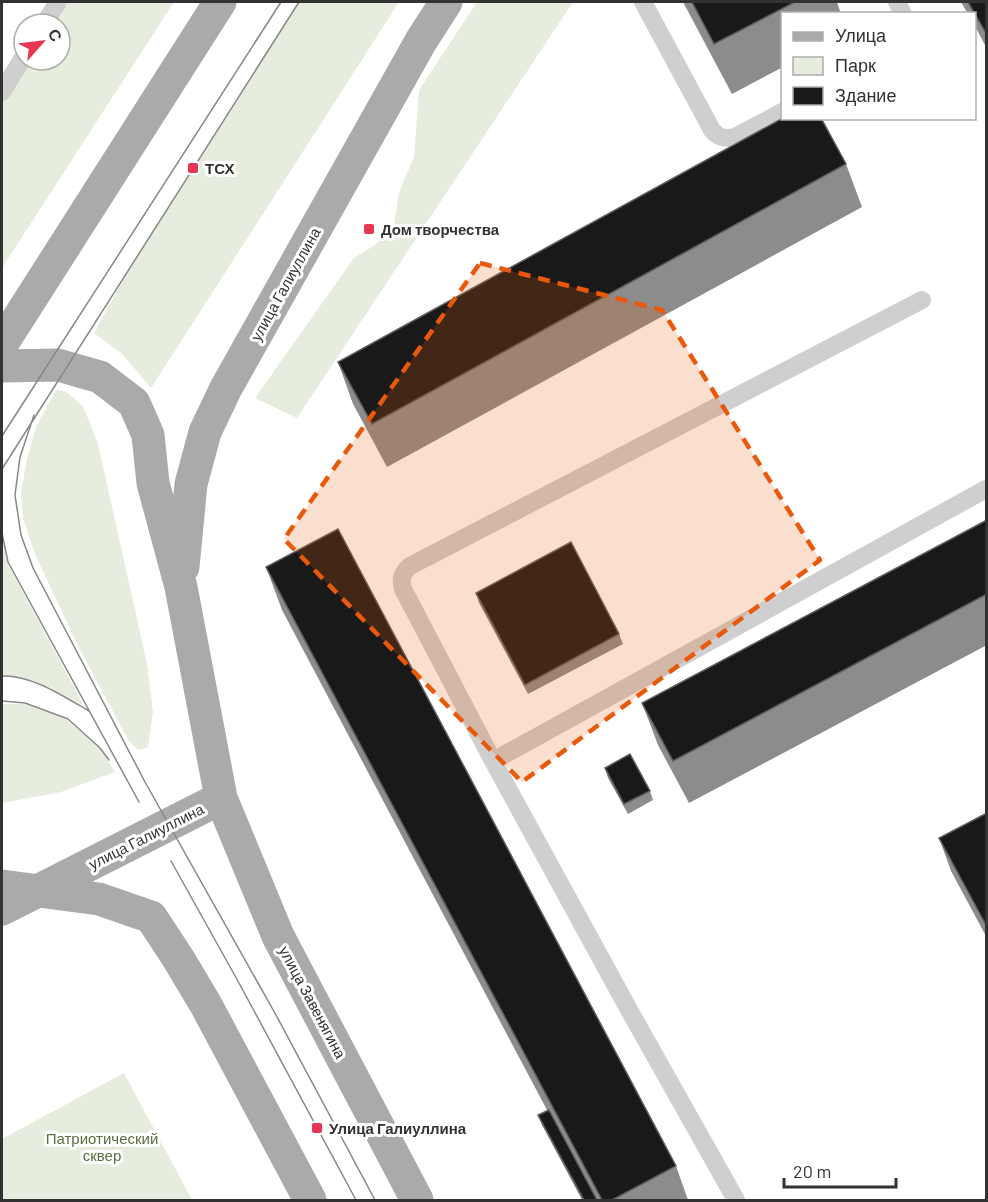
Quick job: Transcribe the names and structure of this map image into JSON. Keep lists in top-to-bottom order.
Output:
{
  "streets": {
    "main road": ["улица Галиуллина", "улица Завенягина"]
  },
  "crossings": [
    ["улица Галиуллина", "улица Завенягина"]
  ],
  "parks": ["Патриотический сквер"],
  "places": {
    "transit": ["ТСХ", "Дом творчества", "Улица Галиуллина"]
  },
  "legend": ["Улица", "Парк", "Здание"],
  "scale_bar": "20 m",
  "north": "top right"
}
